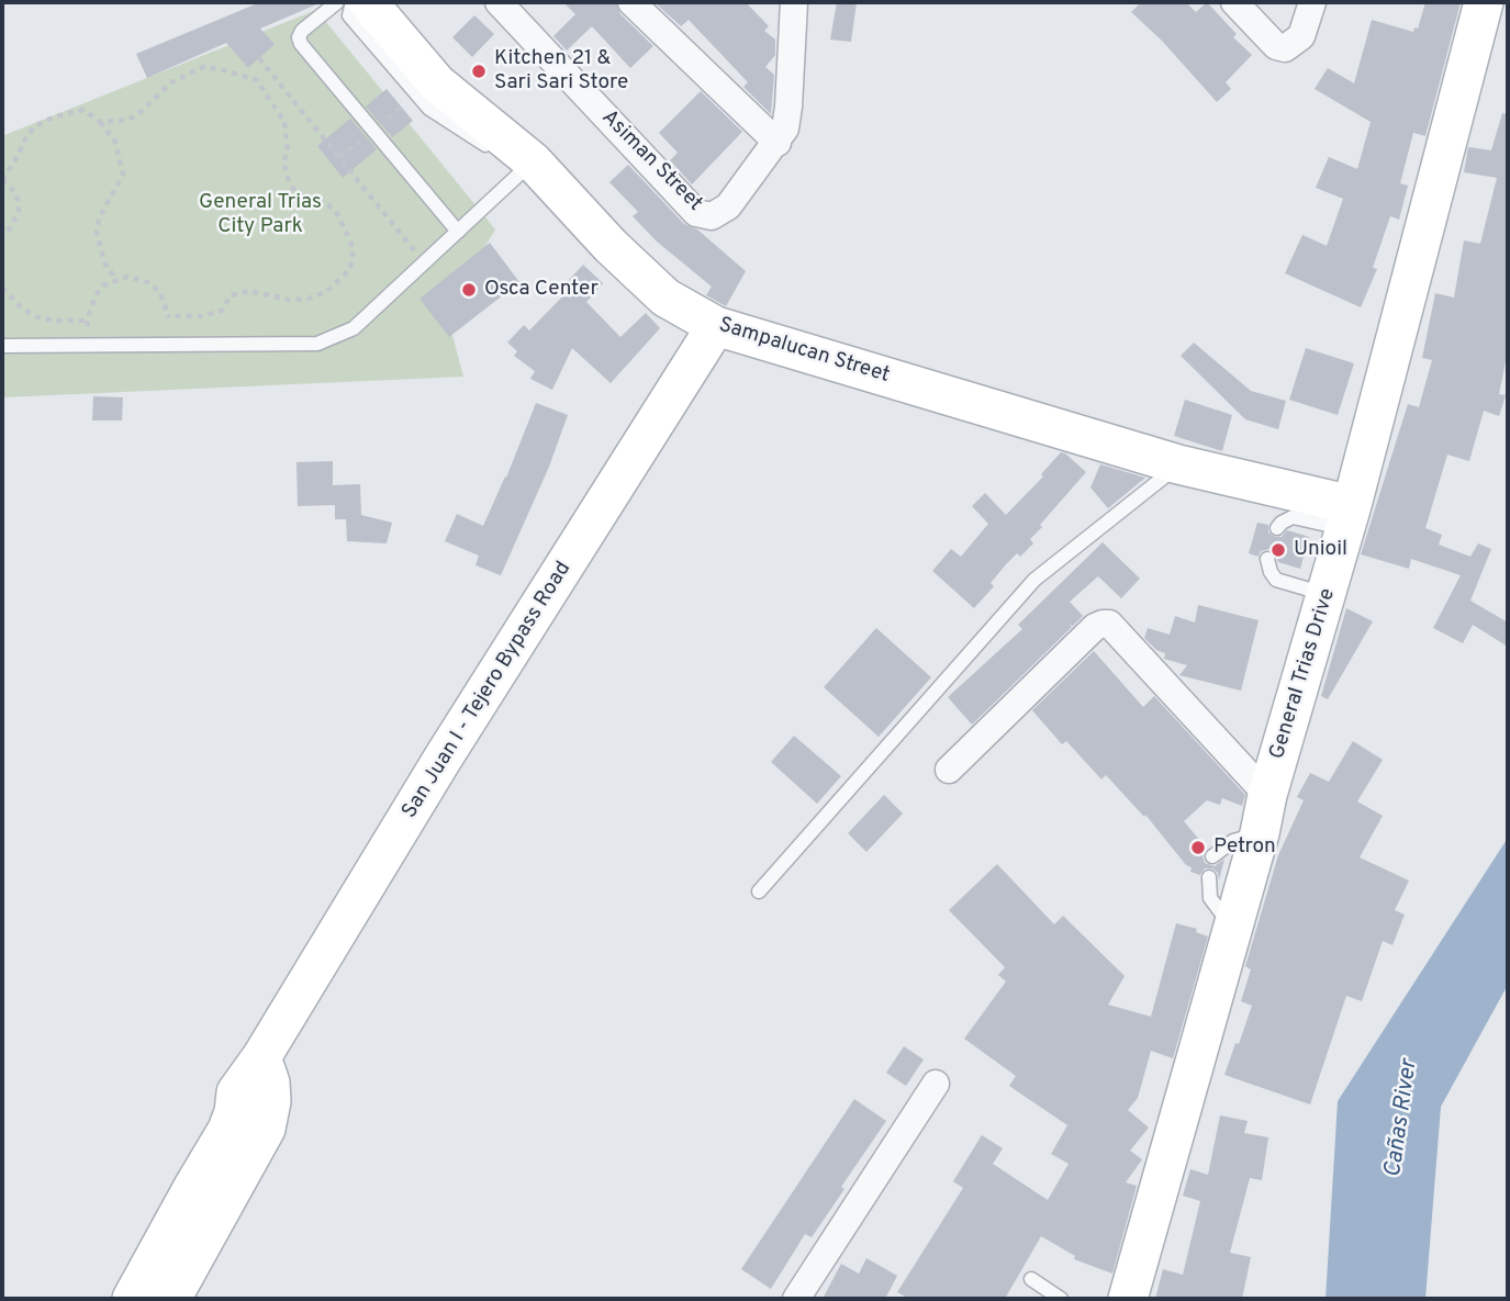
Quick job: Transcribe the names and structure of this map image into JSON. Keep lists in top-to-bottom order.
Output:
{
  "streets": {
    "street": [
      "Asiman Street",
      "Sampalucan Street",
      "General Trias Drive",
      "San Juan I - Tejero Bypass Road"
    ]
  },
  "crossings": [
    ["Sampalucan Street", "General Trias Drive"],
    ["Sampalucan Street", "San Juan I - Tejero Bypass Road"]
  ],
  "water": ["Cañas River"],
  "parks": ["General Trias City Park"],
  "places": [
    "Kitchen 21 & Sari Sari Store",
    "Osca Center",
    "Unioil",
    "Petron"
  ]
}
